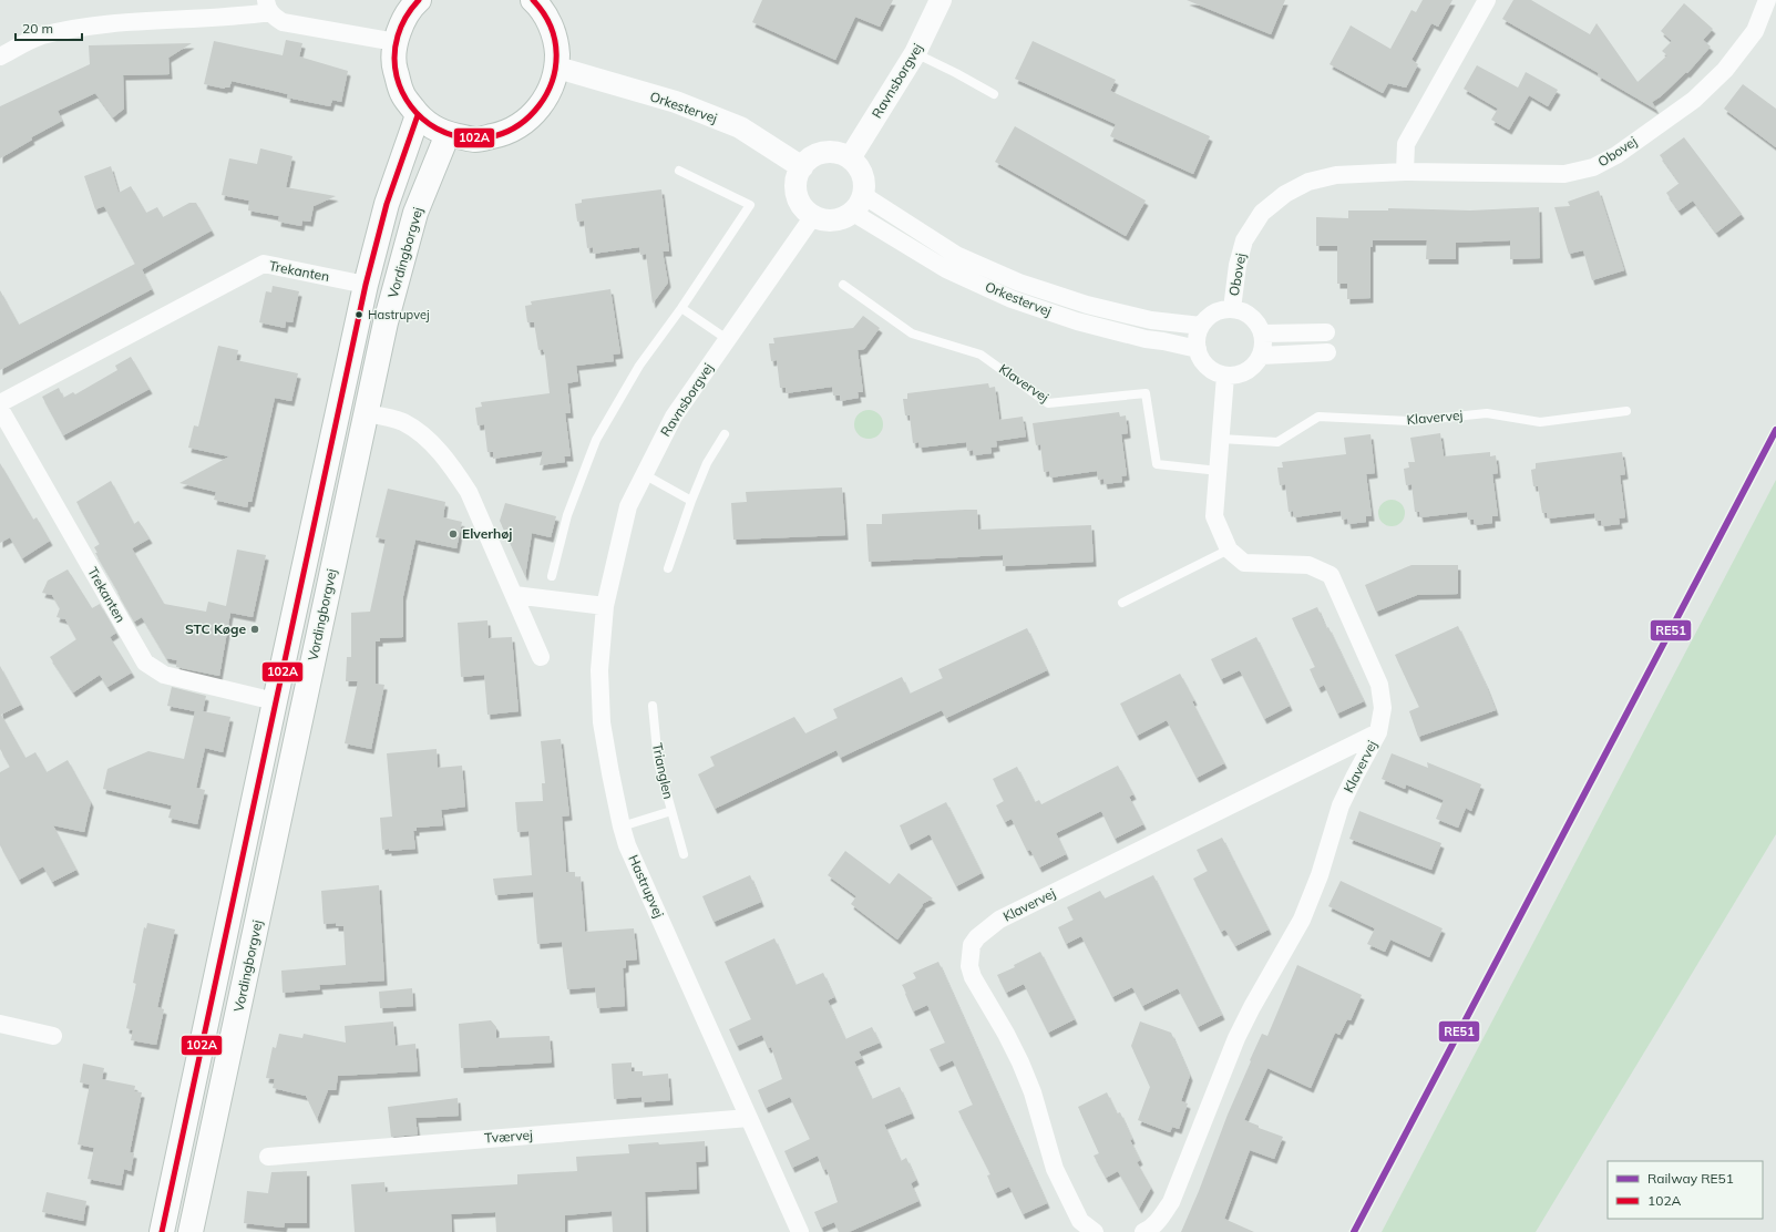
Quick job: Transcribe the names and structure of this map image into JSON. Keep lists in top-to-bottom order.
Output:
{
  "streets": {
    "main road": ["Vordingborgvej"],
    "street": [
      "Ravnsborgvej",
      "Orkestervej",
      "Obovej",
      "Trekanten",
      "Klavervej",
      "Hastrupvej",
      "Tværvej"
    ],
    "lane": ["Trianglen"]
  },
  "crossings": [
    ["Ravnsborgvej", "Orkestervej"],
    ["Ravnsborgvej", "Hastrupvej"],
    ["Orkestervej", "Obovej"],
    ["Orkestervej", "Klavervej"],
    ["Obovej", "Klavervej"],
    ["Vordingborgvej", "Trekanten"],
    ["Trianglen", "Hastrupvej"],
    ["Hastrupvej", "Tværvej"]
  ],
  "places": ["Hastrupvej", "Elverhøj", "STC Køge"],
  "lines": ["transit line 102A", "rail line RE51"],
  "legend": ["Railway RE51", "102A"],
  "scale_bar": "20 m"
}
